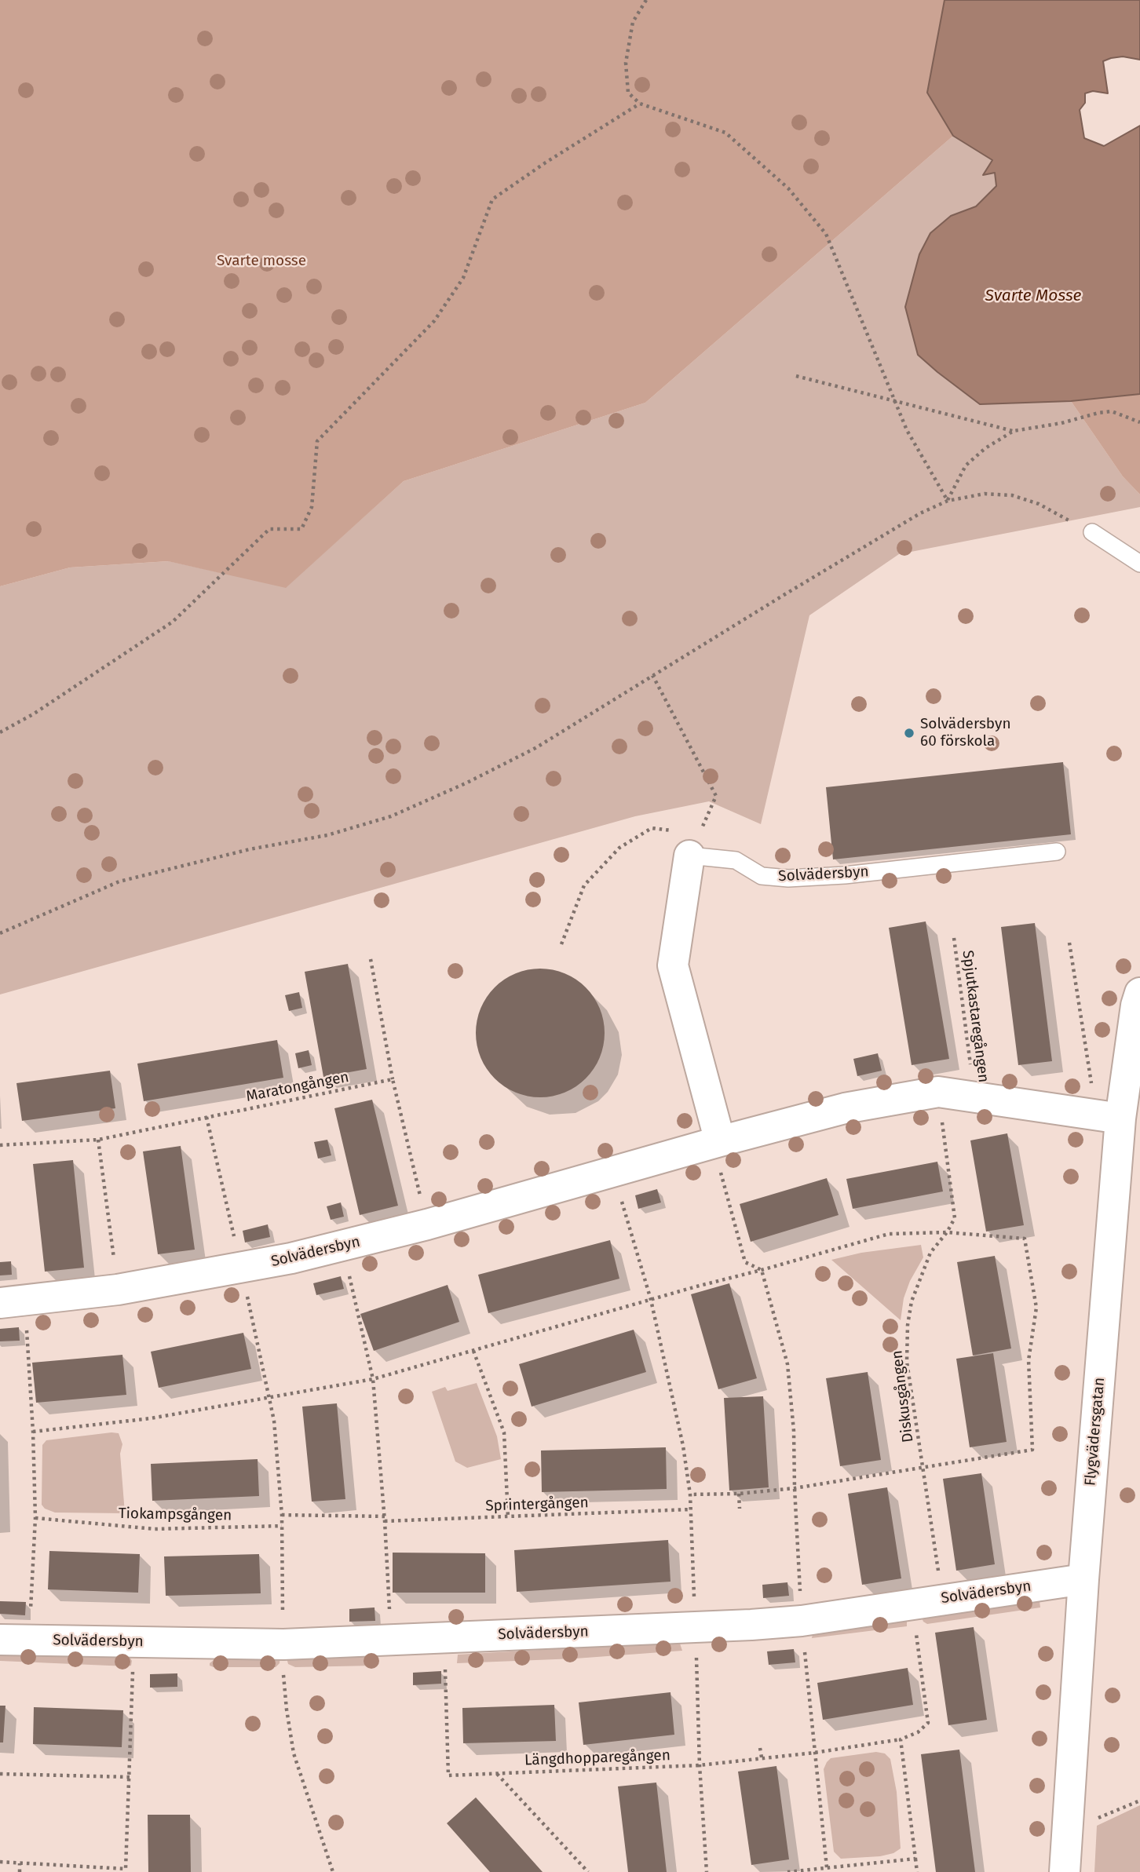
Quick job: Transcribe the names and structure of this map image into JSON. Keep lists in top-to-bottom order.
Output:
{
  "streets": {
    "street": ["Solvädersbyn", "Flygvädersgatan"],
    "path": [
      "Spjutkastaregången",
      "Maratongången",
      "Diskusgången",
      "Sprintergången",
      "Tiokampsgången",
      "Längdhopparegången"
    ]
  },
  "crossings": [
    ["Solvädersbyn", "Spjutkastaregången"],
    ["Solvädersbyn", "Diskusgången"],
    ["Solvädersbyn", "Flygvädersgatan"],
    ["Solvädersbyn", "Längdhopparegången"]
  ],
  "water": ["Svarte Mosse"],
  "parks": ["Svarte mosse"],
  "places": ["Solvädersbyn 60 förskola"]
}
